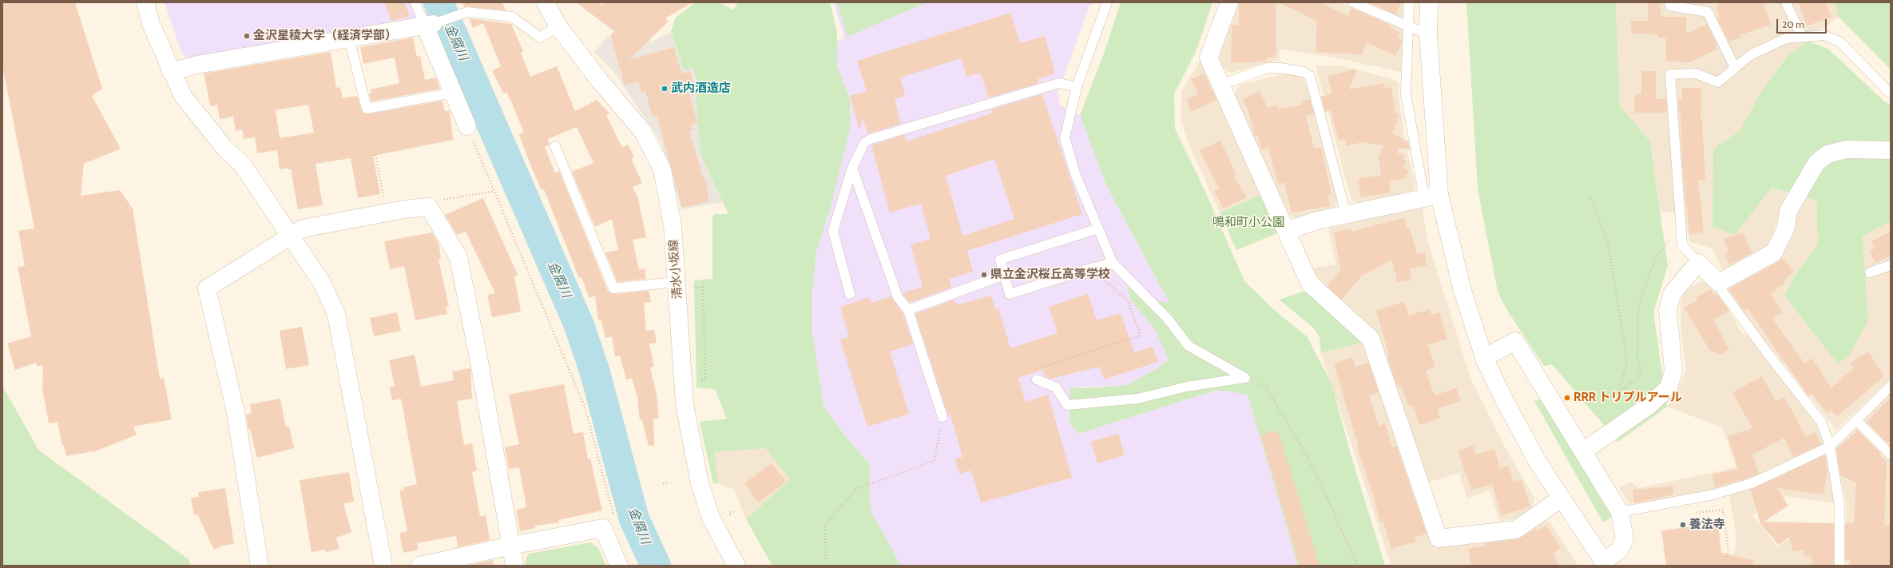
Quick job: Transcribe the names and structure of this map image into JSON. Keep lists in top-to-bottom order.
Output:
{
  "streets": {
    "street": ["清水小坂線"]
  },
  "water": ["金腐川"],
  "parks": ["鳴和町小公園"],
  "places": [
    "金沢星稜大学（経済学部）",
    "武内酒造店",
    "県立金沢桜丘高等学校",
    "RRR トリプルアール",
    "養法寺"
  ],
  "scale_bar": "20 m"
}
